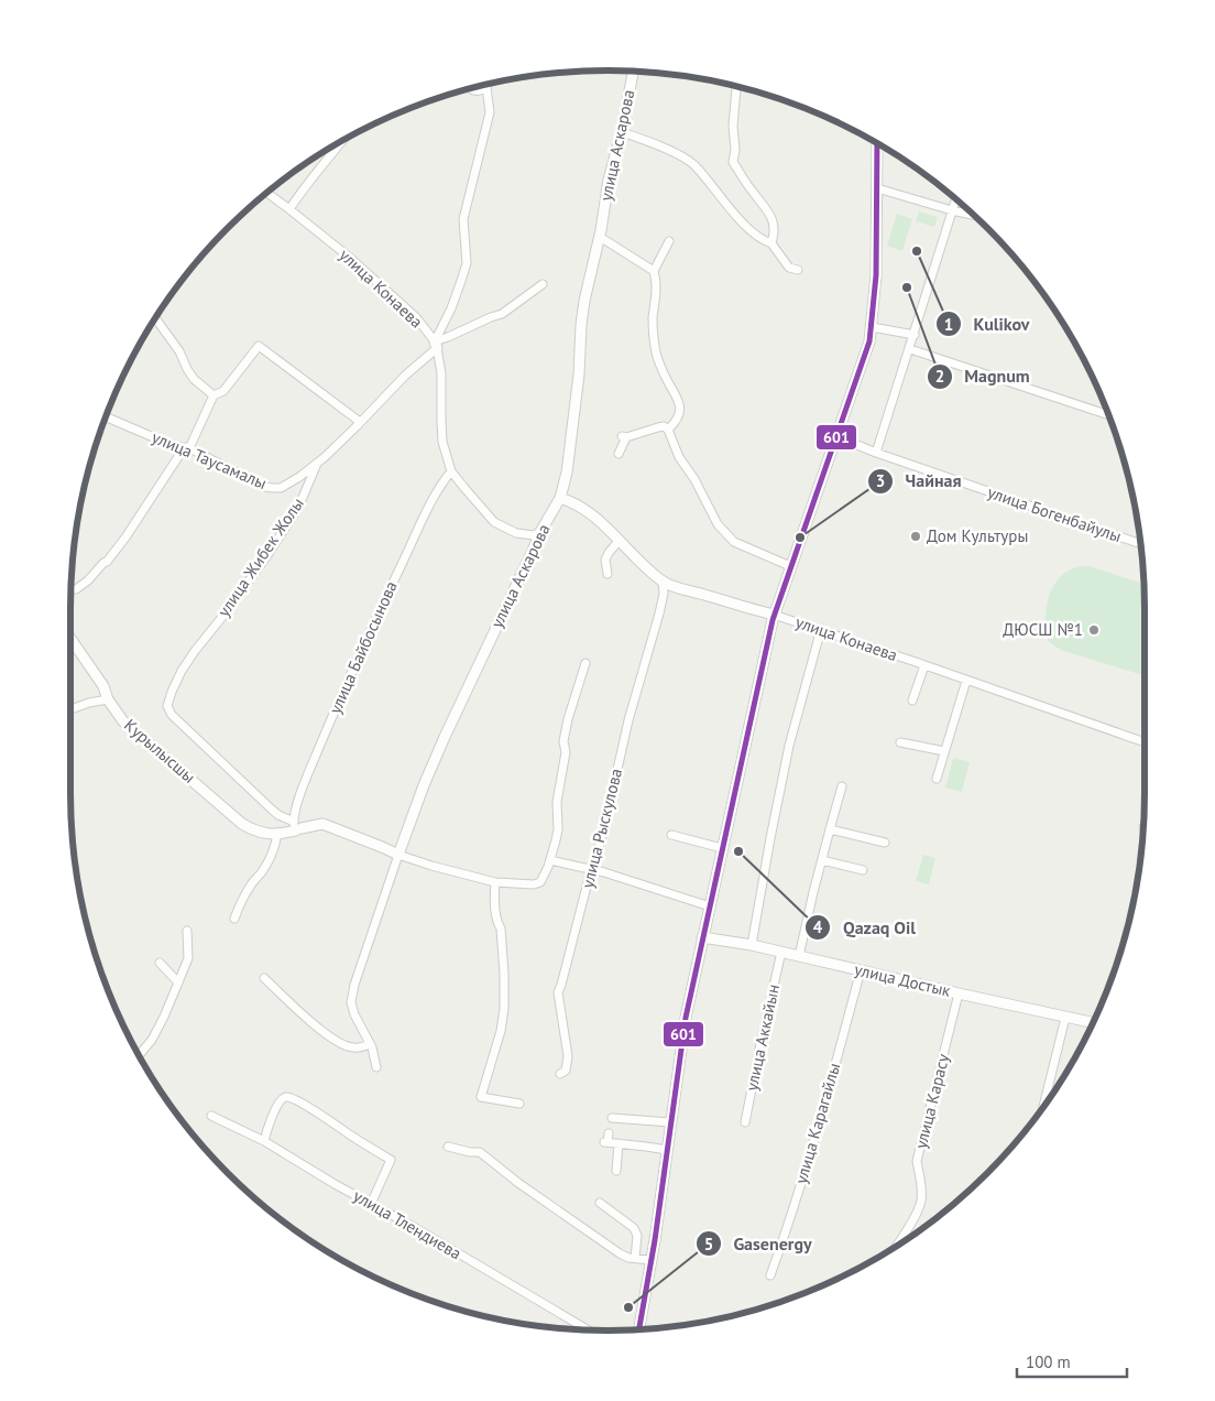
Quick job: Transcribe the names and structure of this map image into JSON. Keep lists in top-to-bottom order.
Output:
{
  "streets": {
    "street": [
      "улица Аскарова",
      "улица Конаева",
      "улица Таусамалы",
      "улица Богенбайулы",
      "улица Жибек Жолы",
      "улица Байбосынова",
      "Курылысшы",
      "улица Рыскулова",
      "улица Достык",
      "улица Аккайын",
      "улица Карасу",
      "улица Карагайлы",
      "улица Тлендиева"
    ]
  },
  "crossings": [
    ["улица Аскарова", "улица Конаева"],
    ["улица Конаева", "улица Жибек Жолы"],
    ["улица Конаева", "улица Байбосынова"],
    ["улица Конаева", "улица Рыскулова"],
    ["улица Таусамалы", "улица Жибек Жолы"],
    ["улица Жибек Жолы", "улица Байбосынова"],
    ["улица Достык", "улица Аккайын"],
    ["улица Достык", "улица Карасу"],
    ["улица Достык", "улица Карагайлы"]
  ],
  "places": [
    "Kulikov",
    "Magnum",
    "Дом Культуры",
    "Чайная",
    "ДЮСШ №1",
    "Qazaq Oil",
    "Gasenergy"
  ],
  "lines": ["transit line 601"],
  "scale_bar": "100 m"
}
